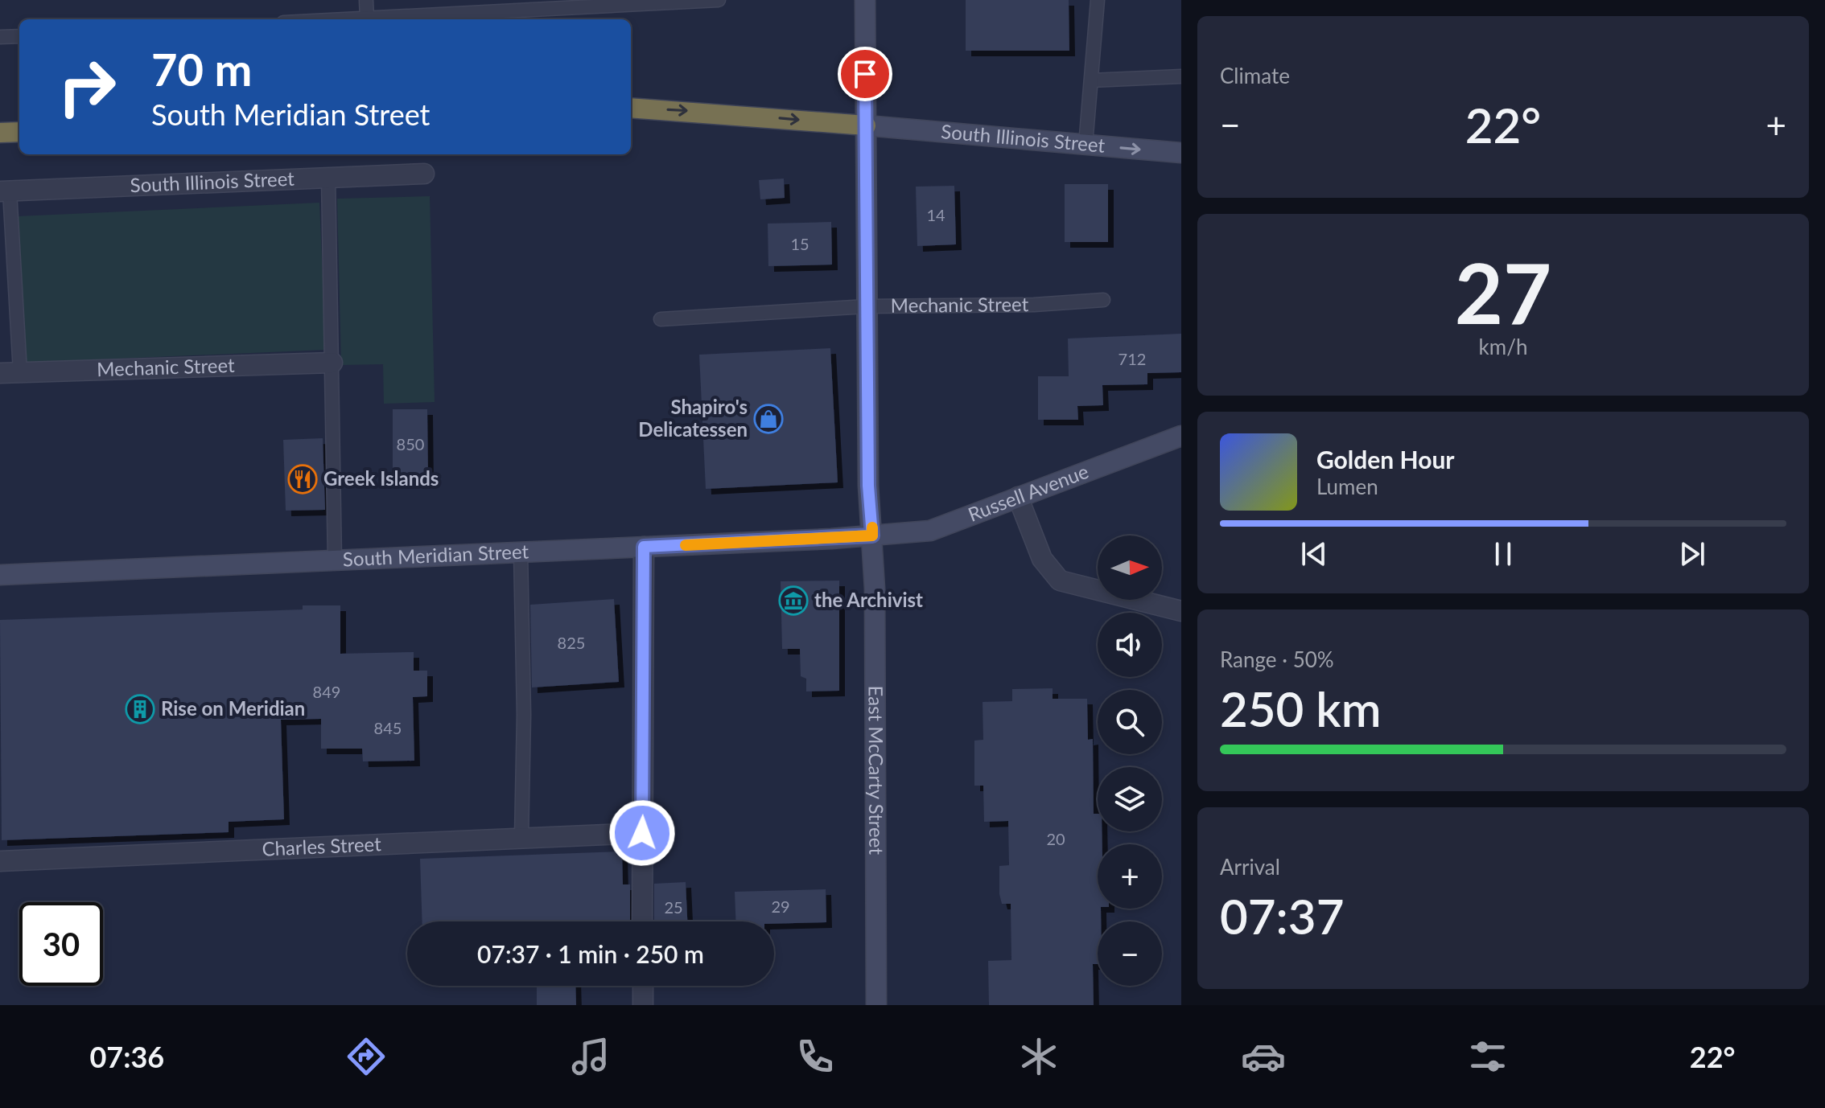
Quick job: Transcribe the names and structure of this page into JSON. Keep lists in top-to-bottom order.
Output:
{
  "streets": {
    "main road": [
      "South Illinois Street",
      "Russell Avenue",
      "South Meridian Street",
      "East McCarty Street"
    ],
    "street": ["Mechanic Street", "Charles Street"]
  },
  "crossings": [
    ["South Illinois Street", "East McCarty Street"],
    ["Mechanic Street", "East McCarty Street"],
    ["Russell Avenue", "South Meridian Street"],
    ["Russell Avenue", "East McCarty Street"],
    ["South Meridian Street", "East McCarty Street"]
  ],
  "places": {
    "shop": ["Shapiro's Delicatessen"],
    "restaurant": ["Greek Islands"],
    "museum": ["the Archivist"],
    "building": ["Rise on Meridian"]
  },
  "house_numbers": [
    "14",
    "15",
    "712",
    "850",
    "825",
    "849",
    "845",
    "20",
    "29",
    "25"
  ],
  "north": "right",
  "page": {
    "tile": [
      "Climate",
      ["27", "km/h"],
      ["Range · 50%", "250 km"],
      ["Arrival", "07:37"]
    ],
    "turn": ["70 m", "South Meridian Street"],
    "heat": ["−", "22°", "+"],
    "song": ["Golden Hour", "Lumen"],
    "map_buttons": ["+", "−"],
    "limit": "30",
    "trip": "07:37 · 1 min · 250 m",
    "tabs": ["07:36", "22°"]
  }
}
